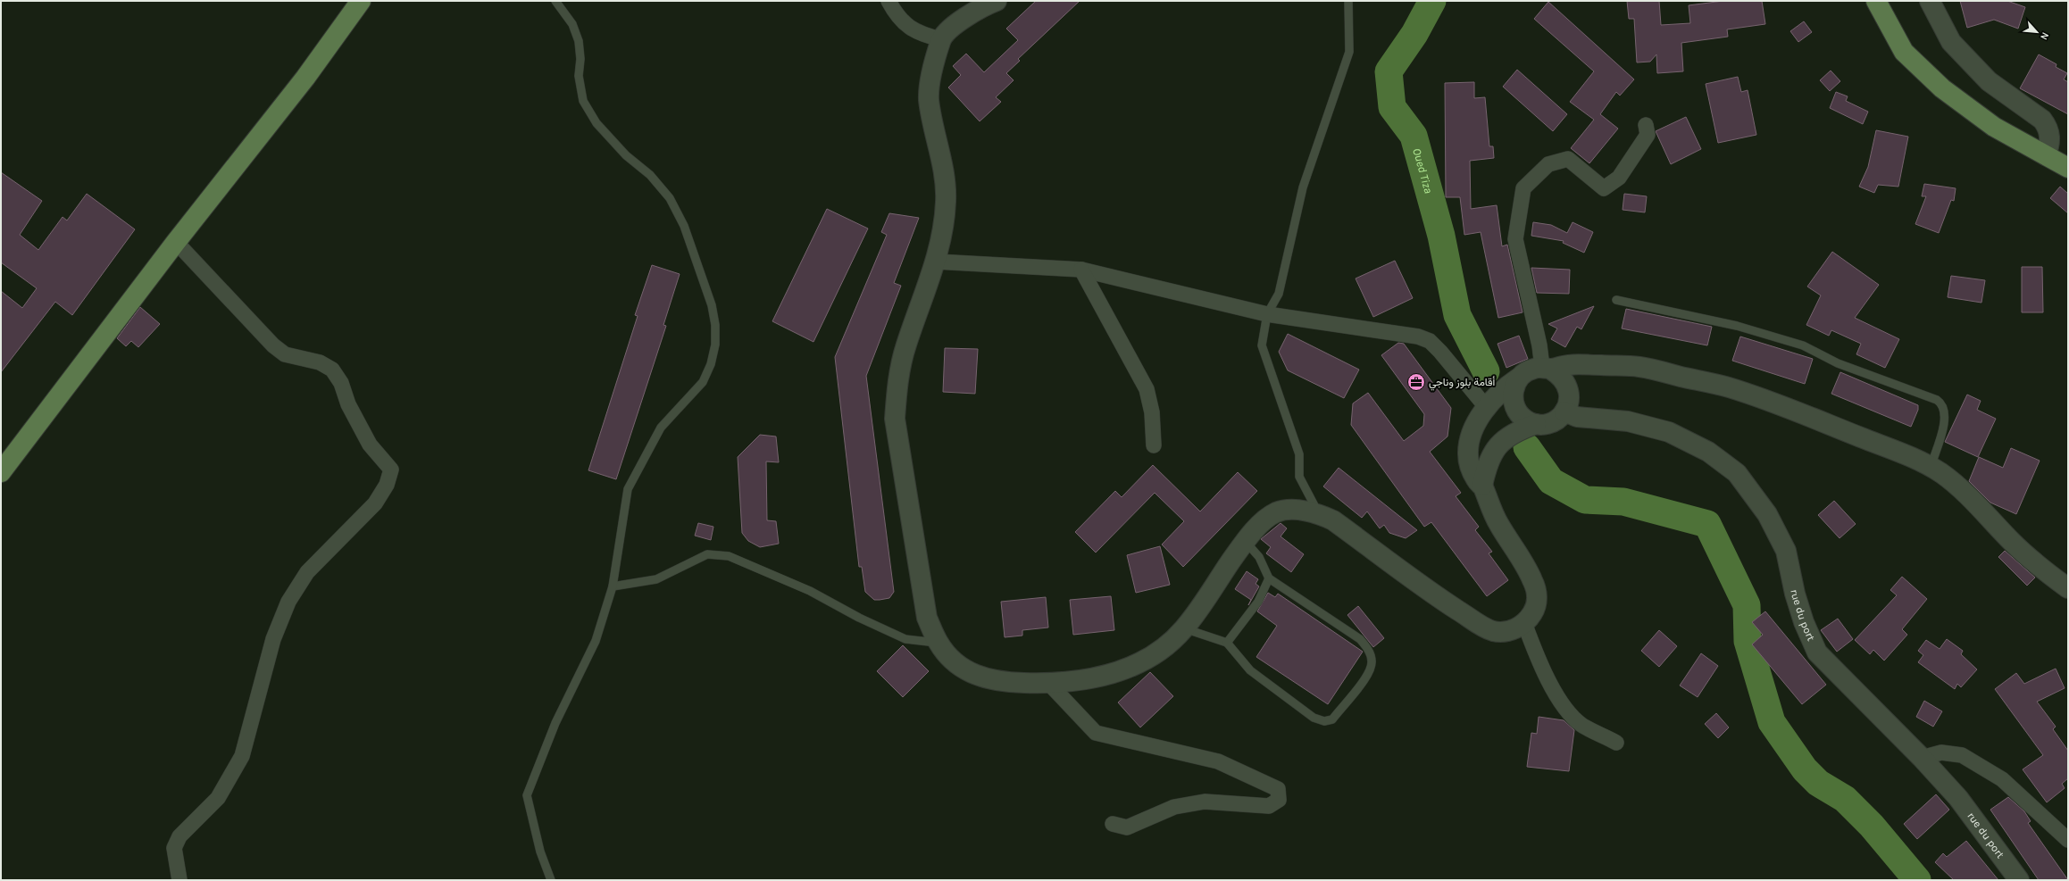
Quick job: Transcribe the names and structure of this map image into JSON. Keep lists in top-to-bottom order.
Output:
{
  "streets": {
    "main road": ["rue du port"]
  },
  "water": ["Oued Tiza"],
  "places": {
    "office": ["أقامة بلوز وناجي"]
  },
  "north": "bottom right"
}
